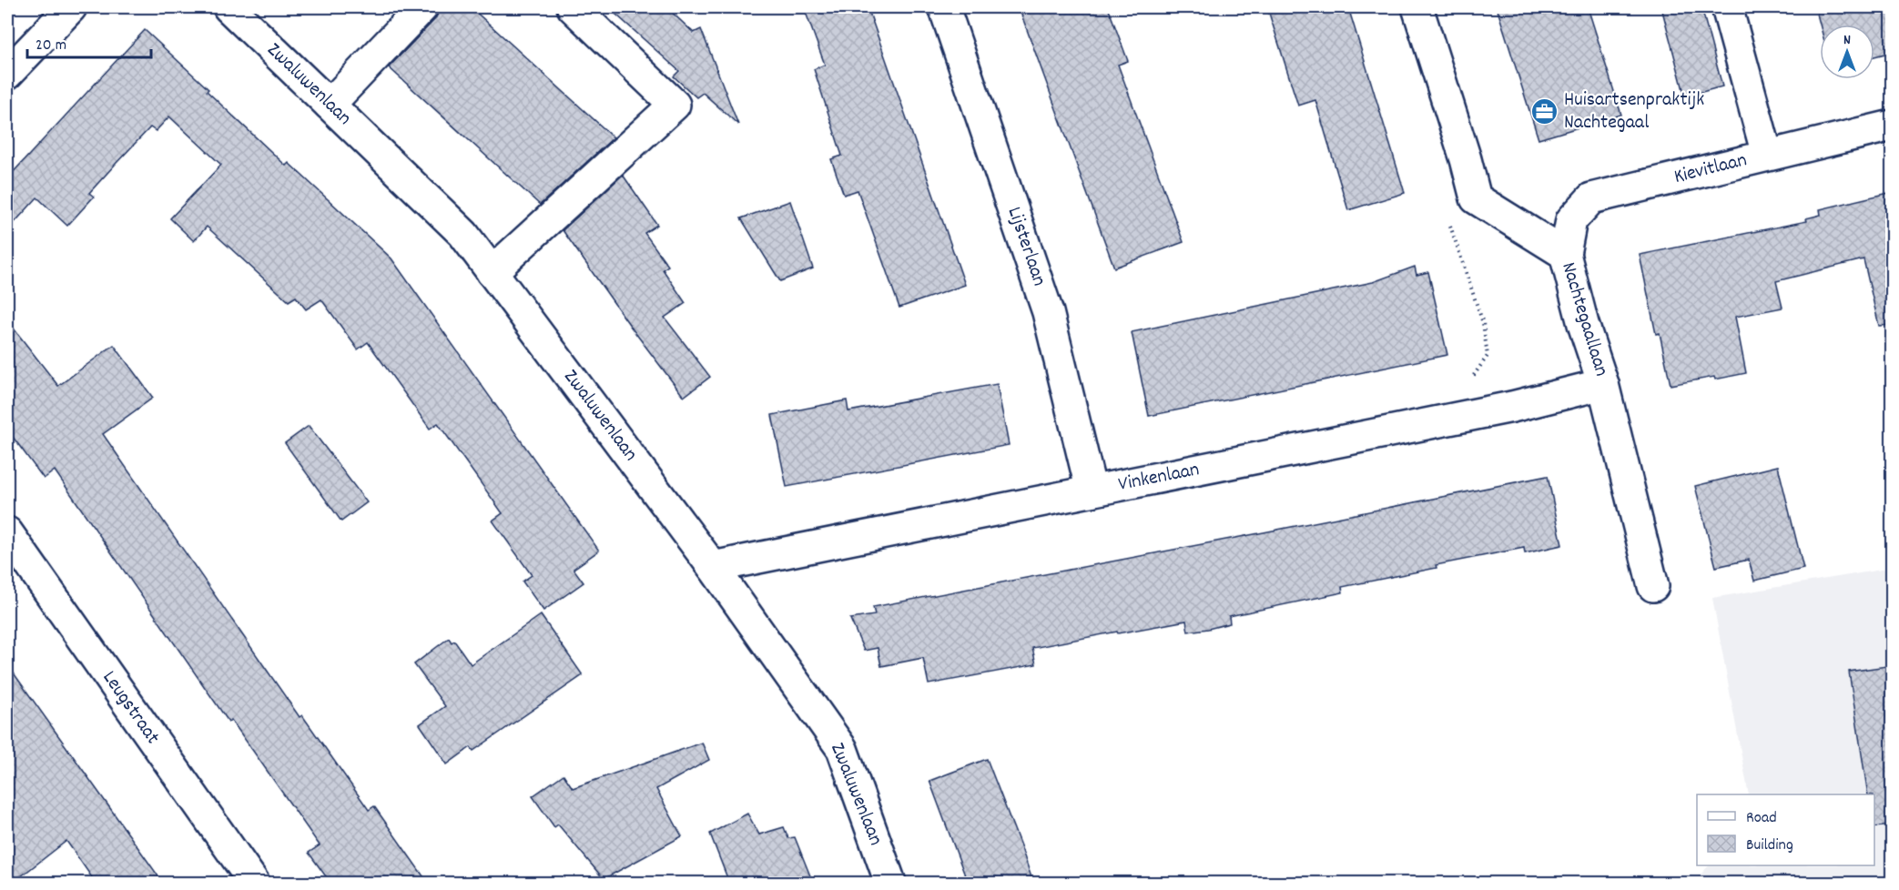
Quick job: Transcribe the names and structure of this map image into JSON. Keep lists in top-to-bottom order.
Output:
{
  "streets": {
    "street": [
      "Zwaluwenlaan",
      "Kievitlaan",
      "Lijsterlaan",
      "Nachtegaallaan",
      "Vinkenlaan",
      "Leugstraat"
    ]
  },
  "crossings": [
    ["Zwaluwenlaan", "Vinkenlaan"],
    ["Kievitlaan", "Nachtegaallaan"],
    ["Lijsterlaan", "Vinkenlaan"],
    ["Nachtegaallaan", "Vinkenlaan"]
  ],
  "places": {
    "office": ["Huisartsenpraktijk Nachtegaal"]
  },
  "legend": ["Road", "Building"],
  "scale_bar": "20 m",
  "north": "top"
}
